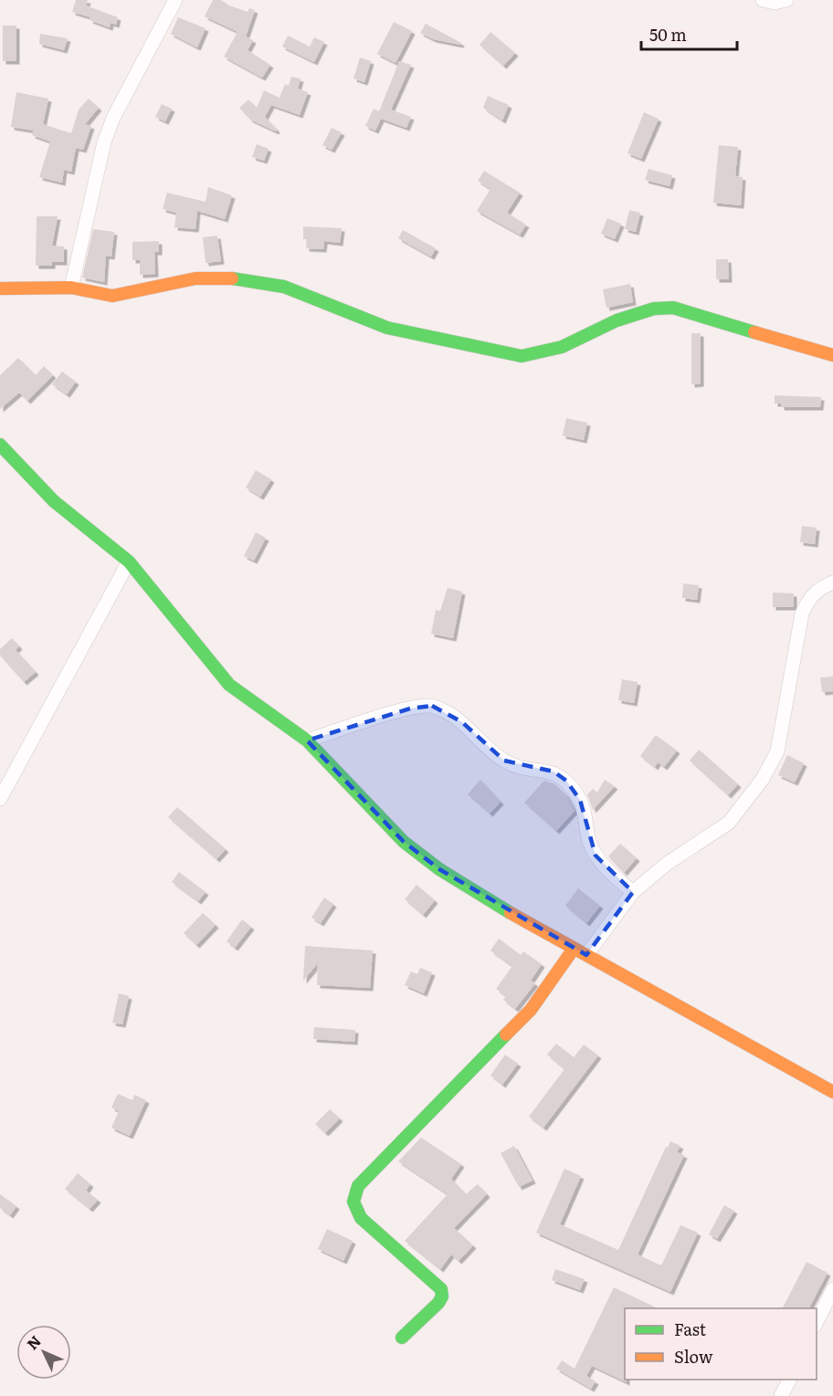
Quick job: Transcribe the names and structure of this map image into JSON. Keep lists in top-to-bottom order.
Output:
{
  "legend": ["Fast", "Slow"],
  "scale_bar": "50 m",
  "north": "top left"
}
